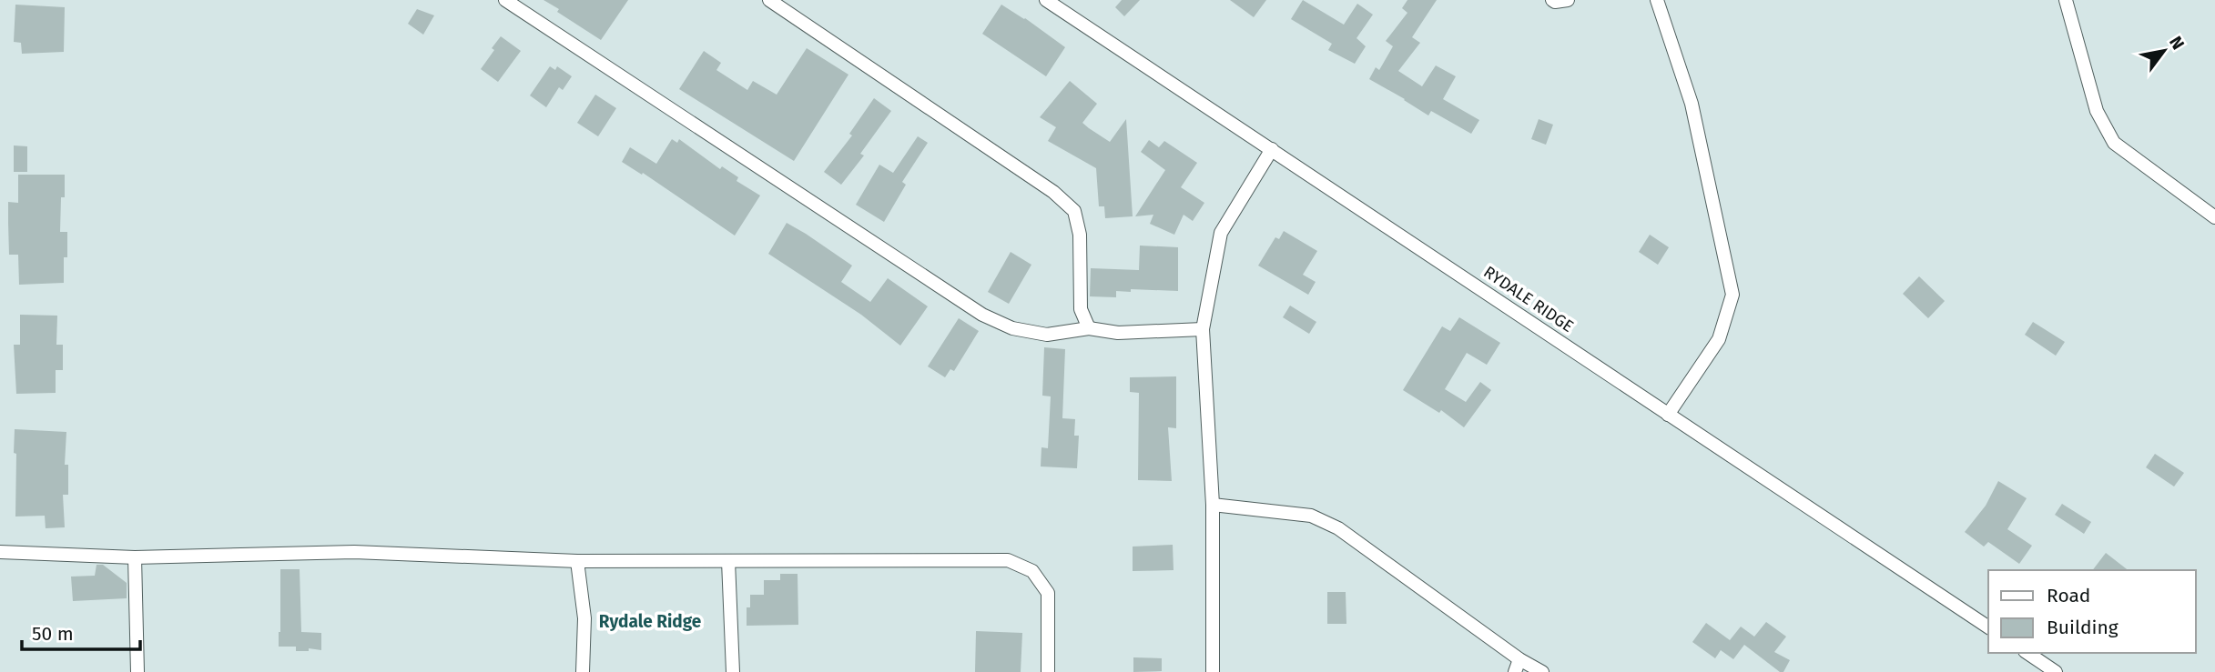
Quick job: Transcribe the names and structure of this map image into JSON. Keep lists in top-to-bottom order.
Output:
{
  "streets": {
    "street": ["RYDALE RIDGE"]
  },
  "districts": ["Rydale Ridge"],
  "legend": ["Road", "Building"],
  "scale_bar": "50 m",
  "north": "top right"
}
